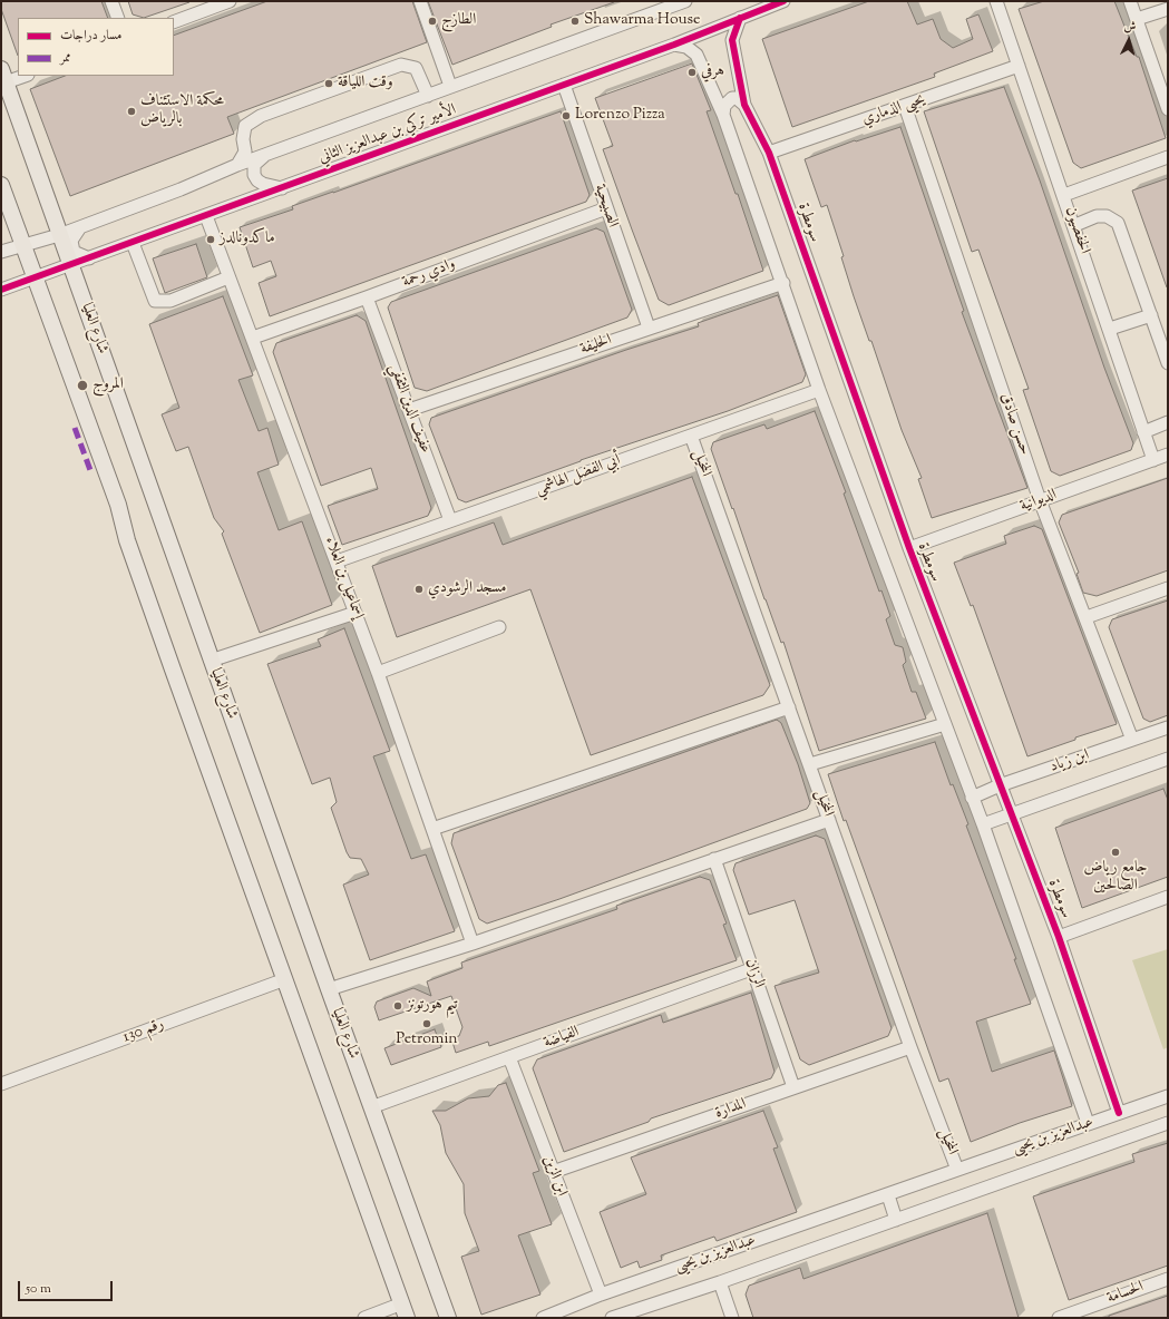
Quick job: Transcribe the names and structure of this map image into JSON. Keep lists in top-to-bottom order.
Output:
{
  "streets": {
    "main road": ["شارع العليا"],
    "street": [
      "يحيى الذماري",
      "الأمير تركي بن عبدالعزيز الثاني",
      "الصبيحية",
      "سومطرة",
      "الحفصيون",
      "وادي رحمة",
      "الحليفة",
      "عفيف الدين الثقفي",
      "حسن صادق",
      "المخيل",
      "أبي الفضل الهاشمي",
      "الديوانية",
      "إسماعيل بن العلاء",
      "ابن زياد",
      "الرزان",
      "رقم 130",
      "الفياضة",
      "المدارة",
      "عبدالعزيز بن يحيى",
      "ابن الزين",
      "الحسامة"
    ]
  },
  "crossings": [
    ["يحيى الذماري", "سومطرة"],
    ["يحيى الذماري", "الحفصيون"],
    ["يحيى الذماري", "حسن صادق"],
    ["الأمير تركي بن عبدالعزيز الثاني", "الصبيحية"],
    ["الأمير تركي بن عبدالعزيز الثاني", "سومطرة"],
    ["الأمير تركي بن عبدالعزيز الثاني", "شارع العليا"],
    ["الأمير تركي بن عبدالعزيز الثاني", "إسماعيل بن العلاء"],
    ["الصبيحية", "وادي رحمة"],
    ["الصبيحية", "الحليفة"],
    ["سومطرة", "الديوانية"],
    ["سومطرة", "ابن زياد"],
    ["سومطرة", "عبدالعزيز بن يحيى"],
    ["الحفصيون", "الديوانية"],
    ["وادي رحمة", "عفيف الدين الثقفي"],
    ["وادي رحمة", "إسماعيل بن العلاء"],
    ["شارع العليا", "الفياضة"],
    ["الحليفة", "عفيف الدين الثقفي"],
    ["عفيف الدين الثقفي", "أبي الفضل الهاشمي"],
    ["حسن صادق", "الديوانية"],
    ["حسن صادق", "ابن زياد"],
    ["المخيل", "أبي الفضل الهاشمي"],
    ["المخيل", "المدارة"],
    ["المخيل", "عبدالعزيز بن يحيى"],
    ["أبي الفضل الهاشمي", "إسماعيل بن العلاء"],
    ["الرزان", "الفياضة"],
    ["الرزان", "المدارة"],
    ["الفياضة", "ابن الزين"],
    ["المدارة", "ابن الزين"],
    ["عبدالعزيز بن يحيى", "ابن الزين"]
  ],
  "places": [
    "الطازج",
    "Shawarma House",
    "هرفي",
    "وقت اللياقة",
    "محكمة الاستئناف بالرياض",
    "Lorenzo Pizza",
    "ماكدونالدز",
    "المروج",
    "مسجد الرشودي",
    "جامع رياض الصالحين",
    "تيم هورتونز",
    "Petromin"
  ],
  "legend": ["مسار دراجات", "ممر"],
  "scale_bar": "50 m",
  "north": "top"
}
